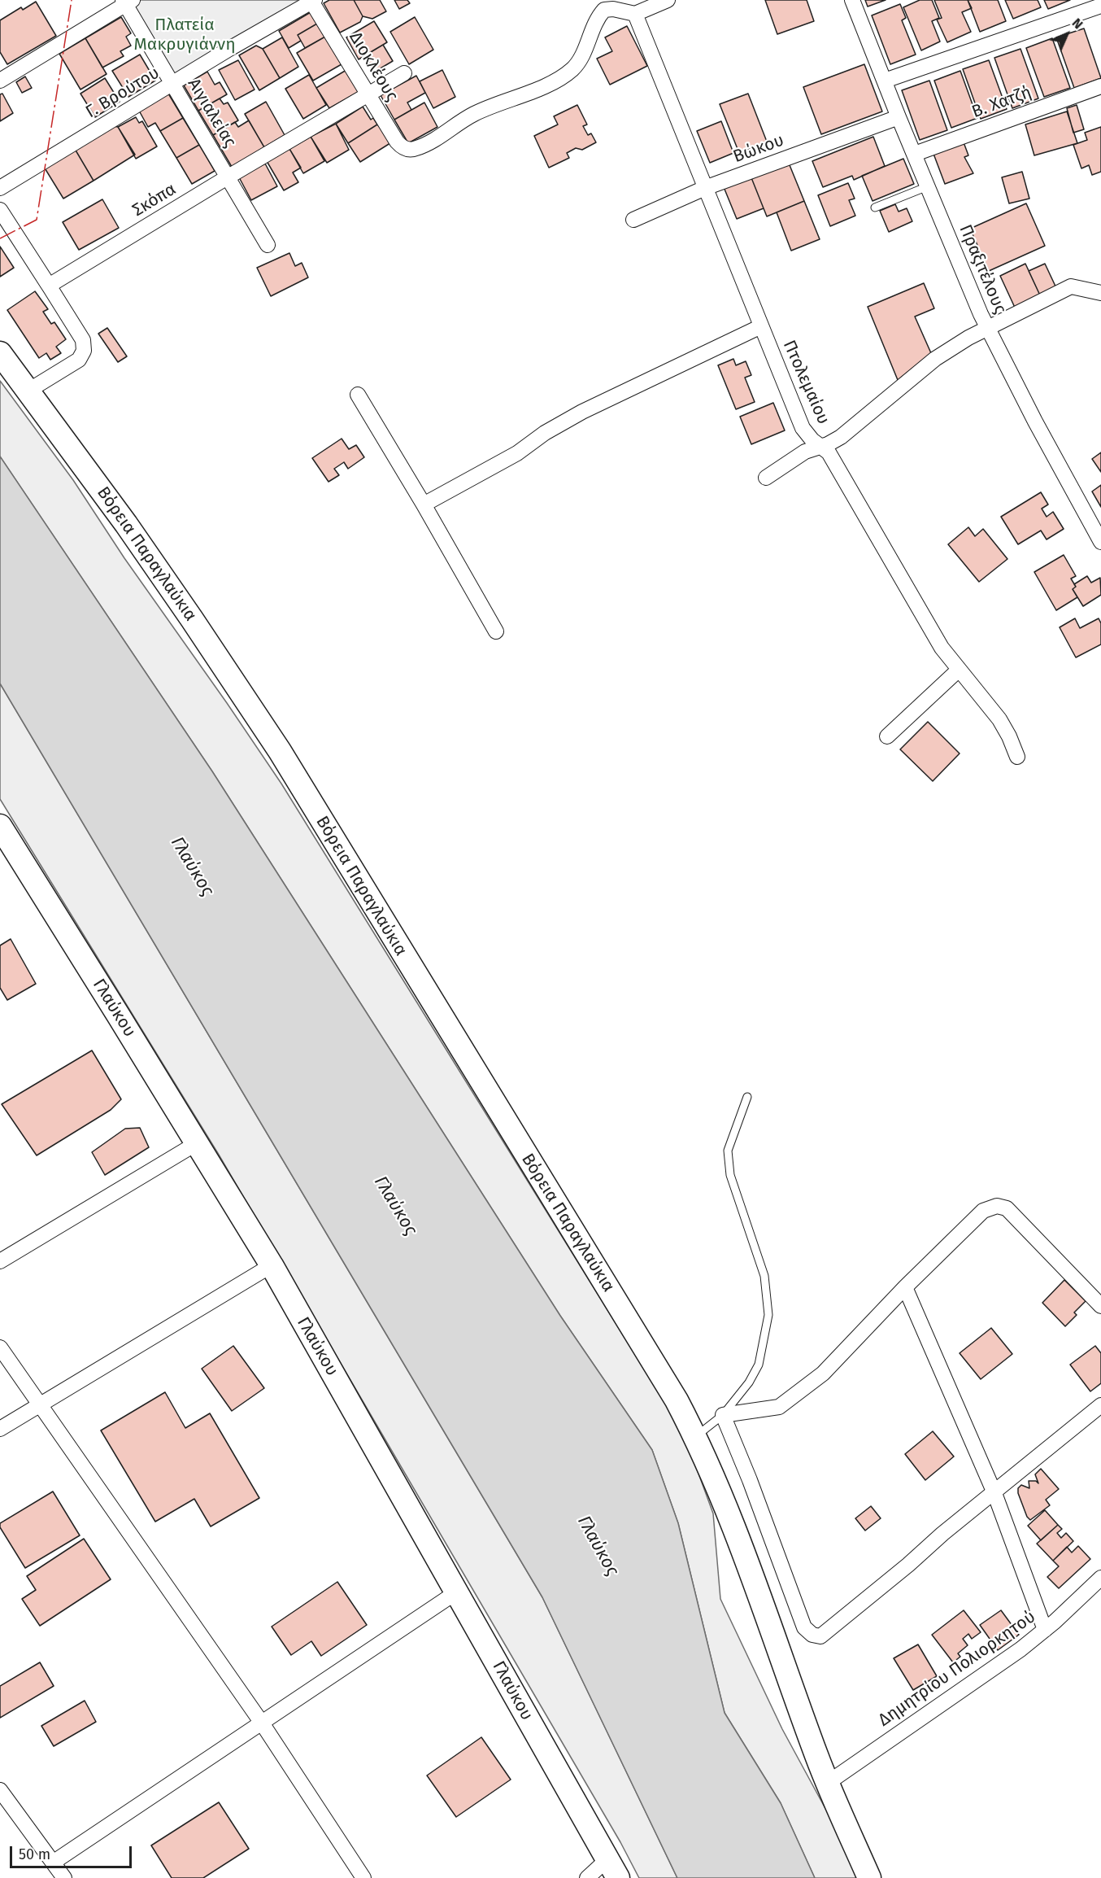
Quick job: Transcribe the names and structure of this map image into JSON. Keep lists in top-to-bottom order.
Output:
{
  "streets": {
    "main road": ["Βόρεια Παραγλαύκια", "Γλαύκου"],
    "street": [
      "Διοκλέους",
      "Γ. Βρούτου",
      "Β. Χατζή",
      "Αιγιαλείας",
      "Βώκου",
      "Σκόπα",
      "Πραξιτέλους",
      "Πτολεμαίου",
      "Δημητρίου Πολιορκητού"
    ]
  },
  "crossings": [
    ["Διοκλέους", "Γ. Βρούτου"],
    ["Διοκλέους", "Σκόπα"],
    ["Διοκλέους", "Πτολεμαίου"],
    ["Γ. Βρούτου", "Αιγιαλείας"],
    ["Β. Χατζή", "Πραξιτέλους"],
    ["Αιγιαλείας", "Σκόπα"],
    ["Βώκου", "Πραξιτέλους"],
    ["Βώκου", "Πτολεμαίου"],
    ["Βόρεια Παραγλαύκια", "Δημητρίου Πολιορκητού"]
  ],
  "water": ["Γλαύκος"],
  "parks": ["Πλατεία Μακρυγιάννη"],
  "scale_bar": "50 m",
  "north": "top right"
}
